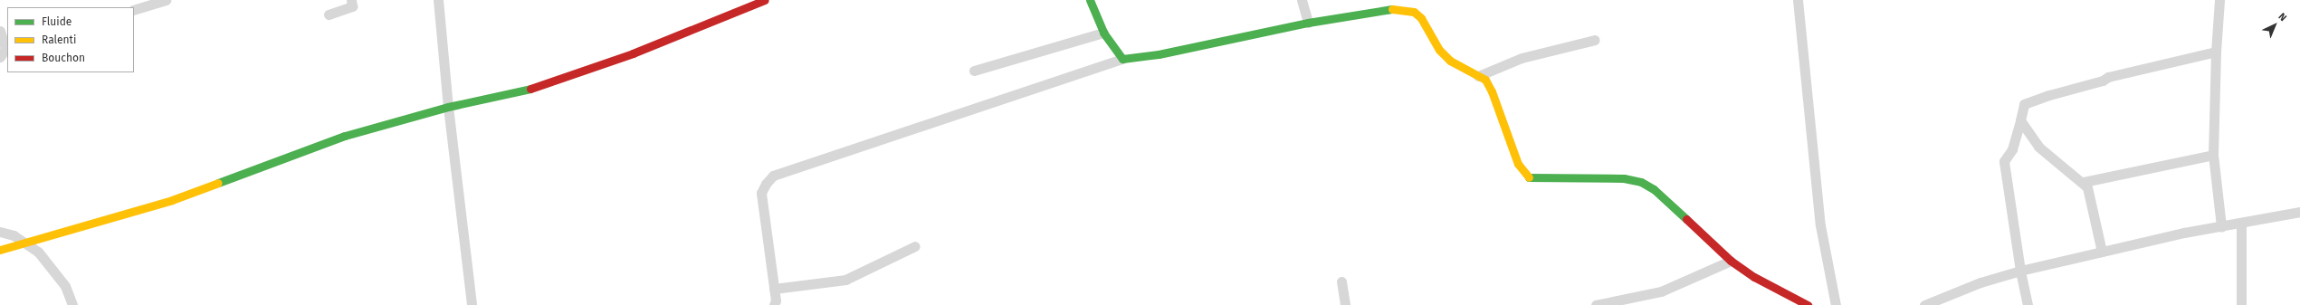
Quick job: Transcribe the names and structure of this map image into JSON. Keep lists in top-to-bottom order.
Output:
{
  "legend": ["Fluide", "Ralenti", "Bouchon"],
  "north": "top right"
}
